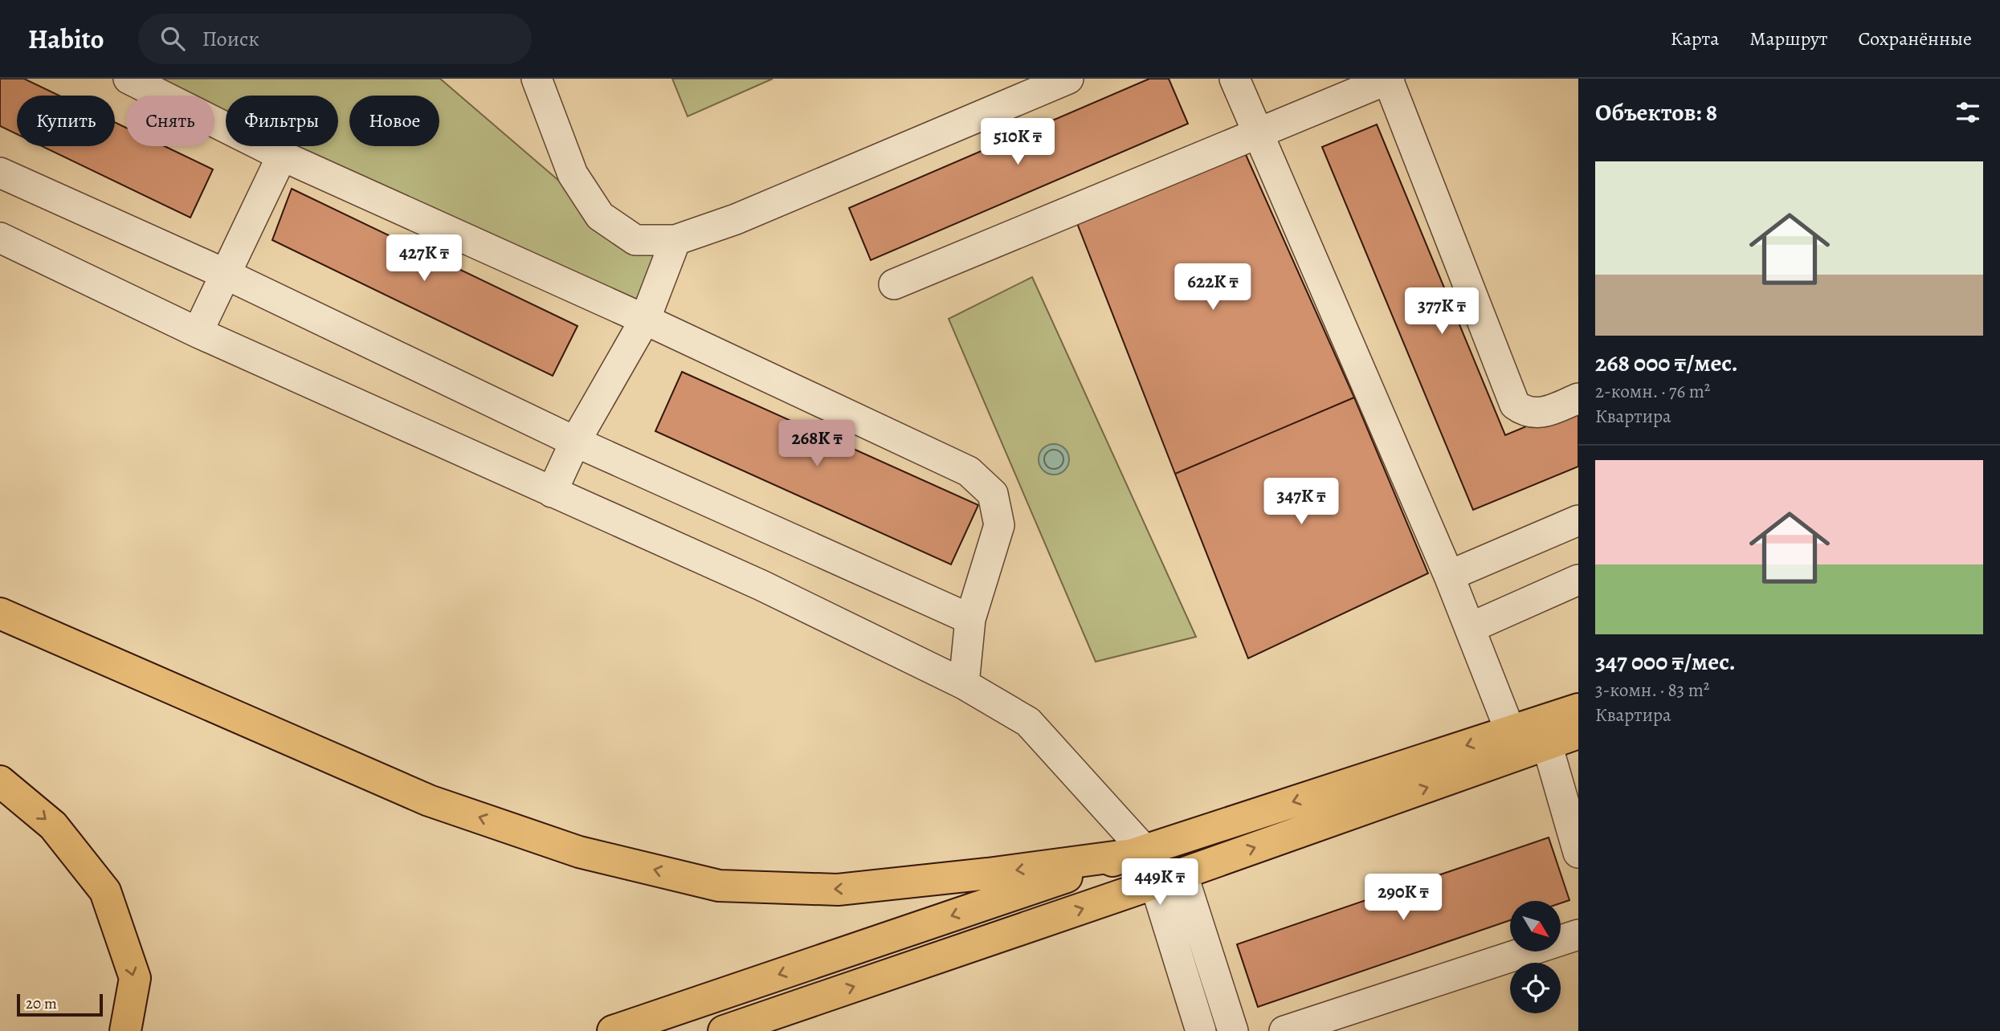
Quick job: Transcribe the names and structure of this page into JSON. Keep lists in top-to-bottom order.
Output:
{
  "scale_bar": "20 m",
  "north": "bottom right",
  "page": {
    "header": "Habito",
    "search": "Поиск",
    "nav": ["Карта", "Маршрут", "Сохранённые"],
    "heading": "Объектов: 8",
    "chip": [
      "Купить",
      "Снять",
      "Фильтры",
      "Новое"
    ],
    "price": [
      "510K ₸",
      "427K ₸",
      "622K ₸",
      "377K ₸",
      "268K ₸",
      "347K ₸",
      "449K ₸",
      "290K ₸"
    ],
    "list": [
      {
        "name": "268 000 ₸/мес.",
        "note": "2-комн. · 76 m² · Квартира"
      },
      {
        "name": "347 000 ₸/мес.",
        "note": "3-комн. · 83 m² · Квартира"
      }
    ],
    "scale": "20 m"
  }
}
